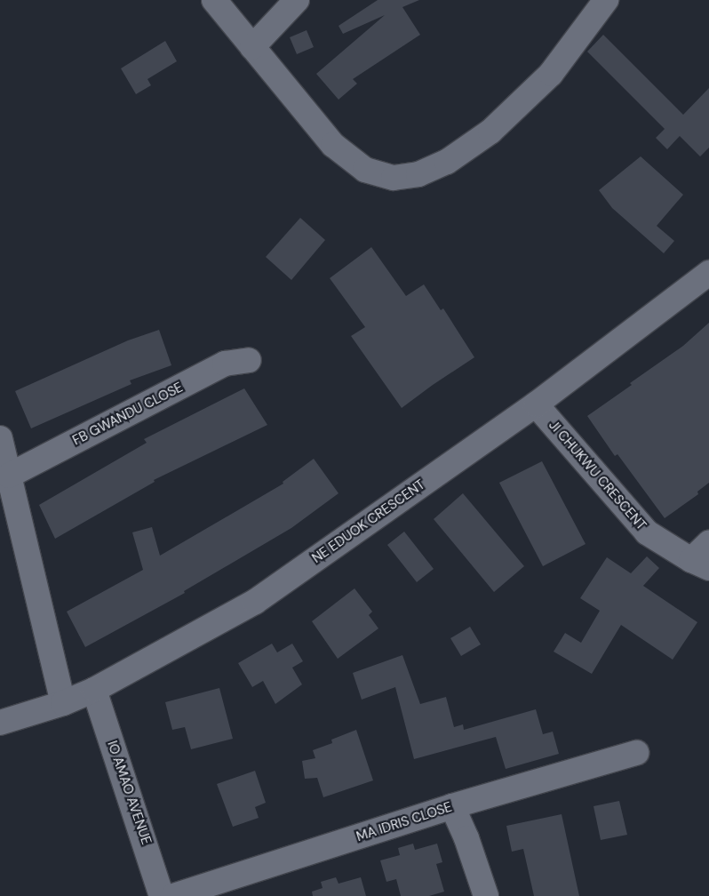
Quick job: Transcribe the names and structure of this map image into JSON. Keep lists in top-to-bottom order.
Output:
{
  "streets": {
    "street": [
      "FB GWANDU CLOSE",
      "JI CHUKWU CRESCENT",
      "NE EDUOK CRESCENT",
      "IO AMAO AVENUE",
      "MA IDRIS CLOSE"
    ]
  },
  "crossings": [
    ["JI CHUKWU CRESCENT", "NE EDUOK CRESCENT"],
    ["NE EDUOK CRESCENT", "IO AMAO AVENUE"]
  ]
}
